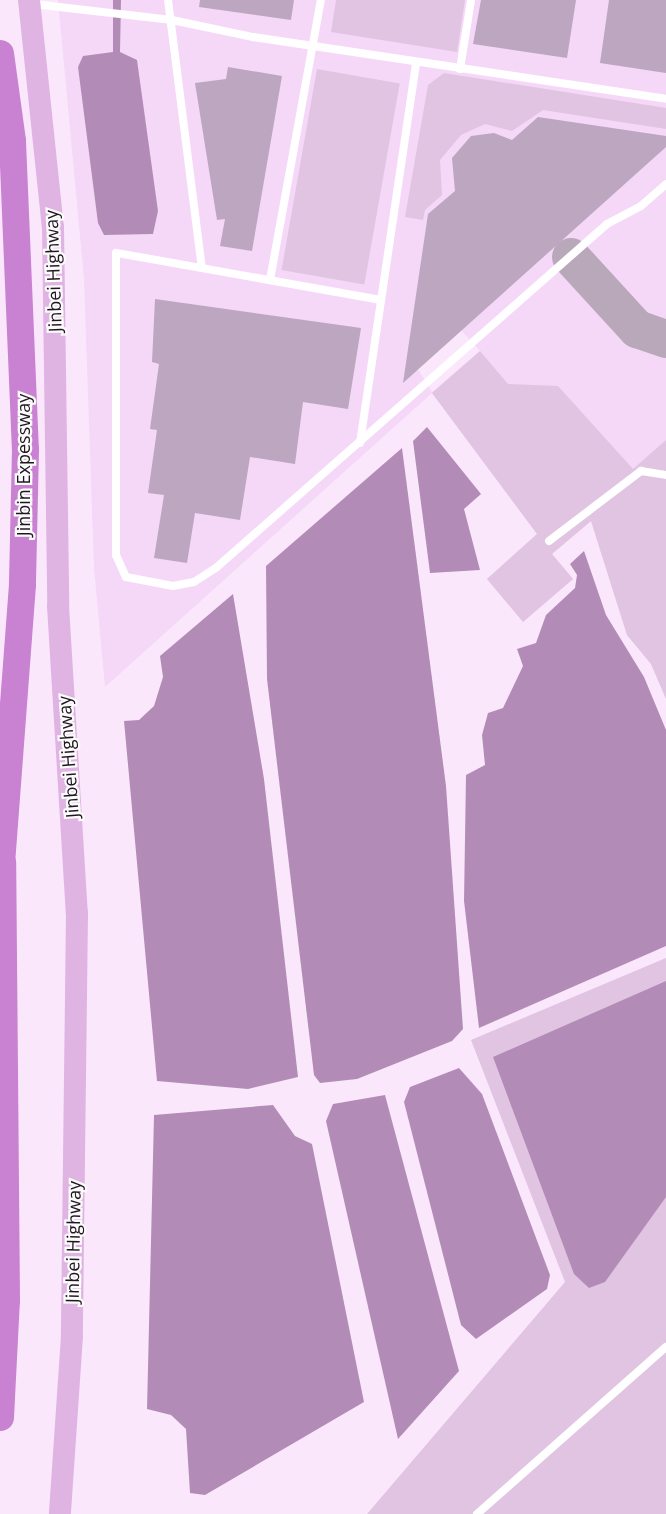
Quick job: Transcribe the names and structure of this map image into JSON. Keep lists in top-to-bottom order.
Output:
{
  "streets": {
    "highway": ["Jinbin Expessway"],
    "main road": ["Jinbei Highway"]
  }
}
